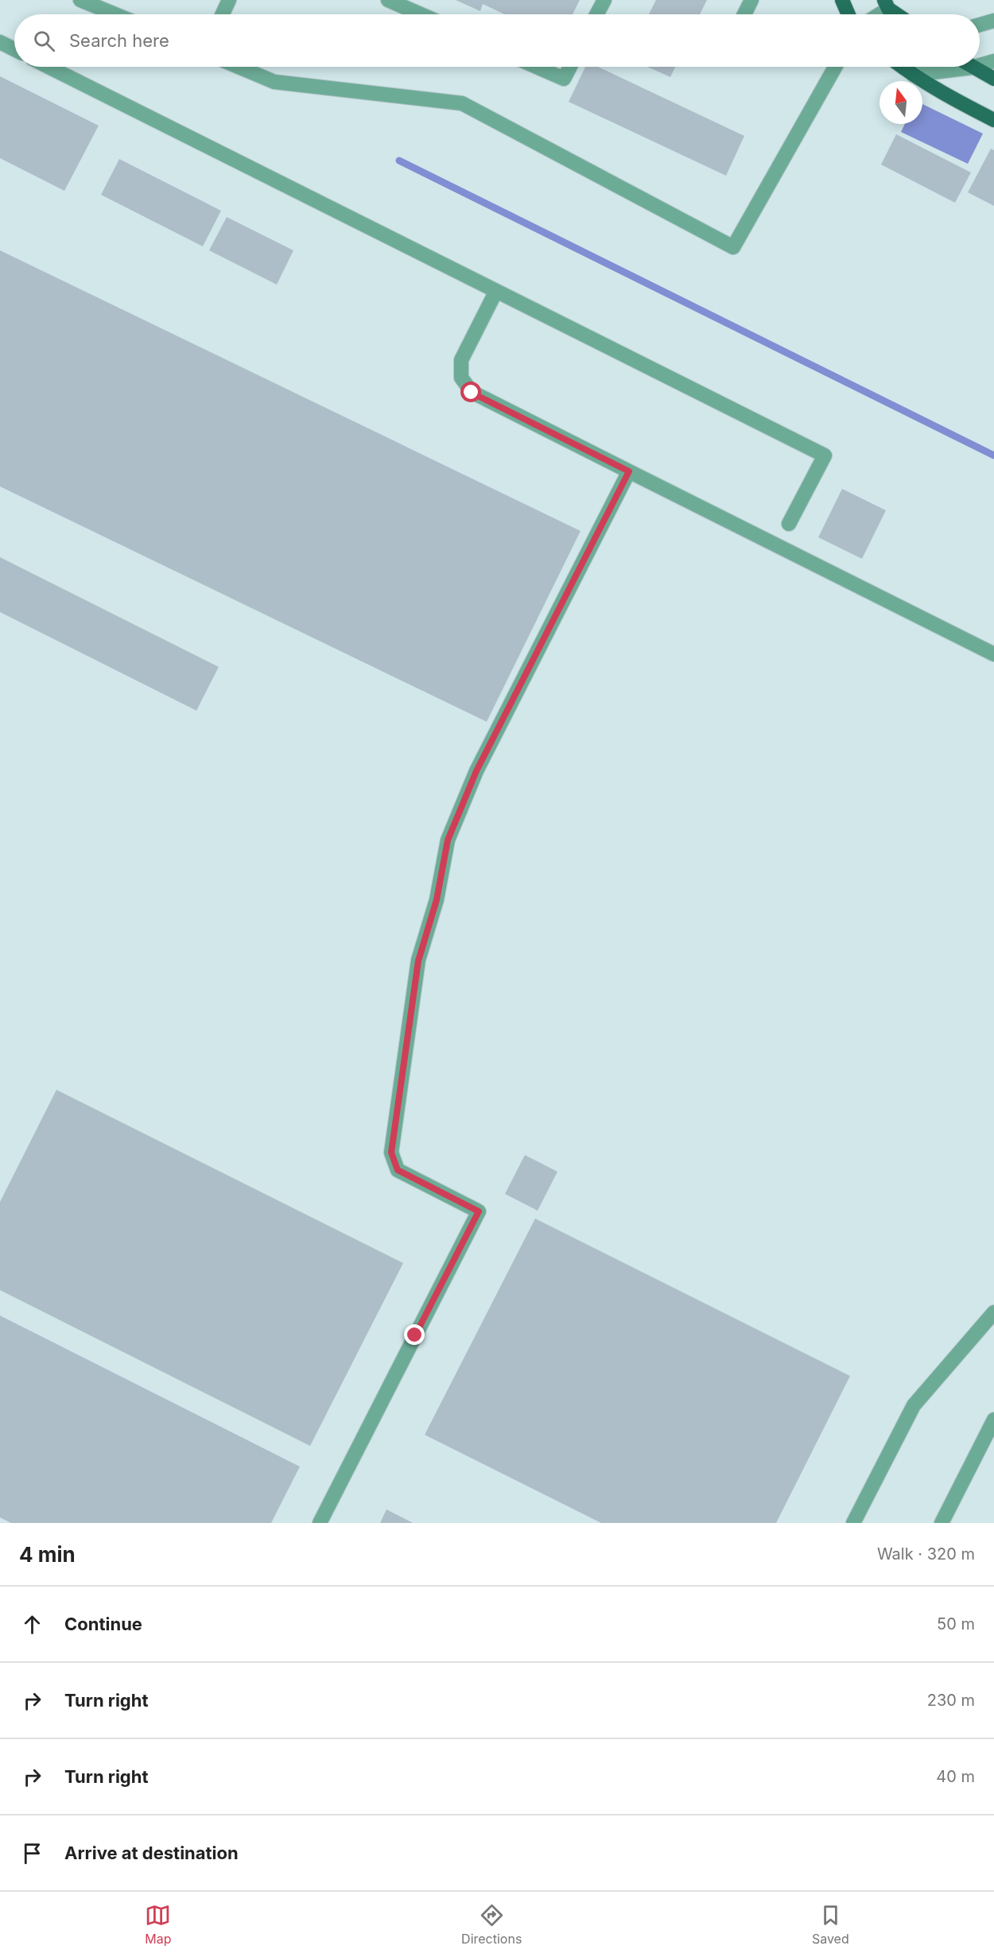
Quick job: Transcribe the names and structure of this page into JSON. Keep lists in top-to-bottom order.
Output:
{
  "north": "top",
  "page": {
    "search": "Search here",
    "heading": ["4 min", "Walk · 320 m"],
    "list": [
      ["Continue", "50 m"],
      ["Turn right", "230 m"],
      ["Turn right", "40 m"],
      "Arrive at destination"
    ],
    "nav": ["Map", "Directions", "Saved"]
  }
}
